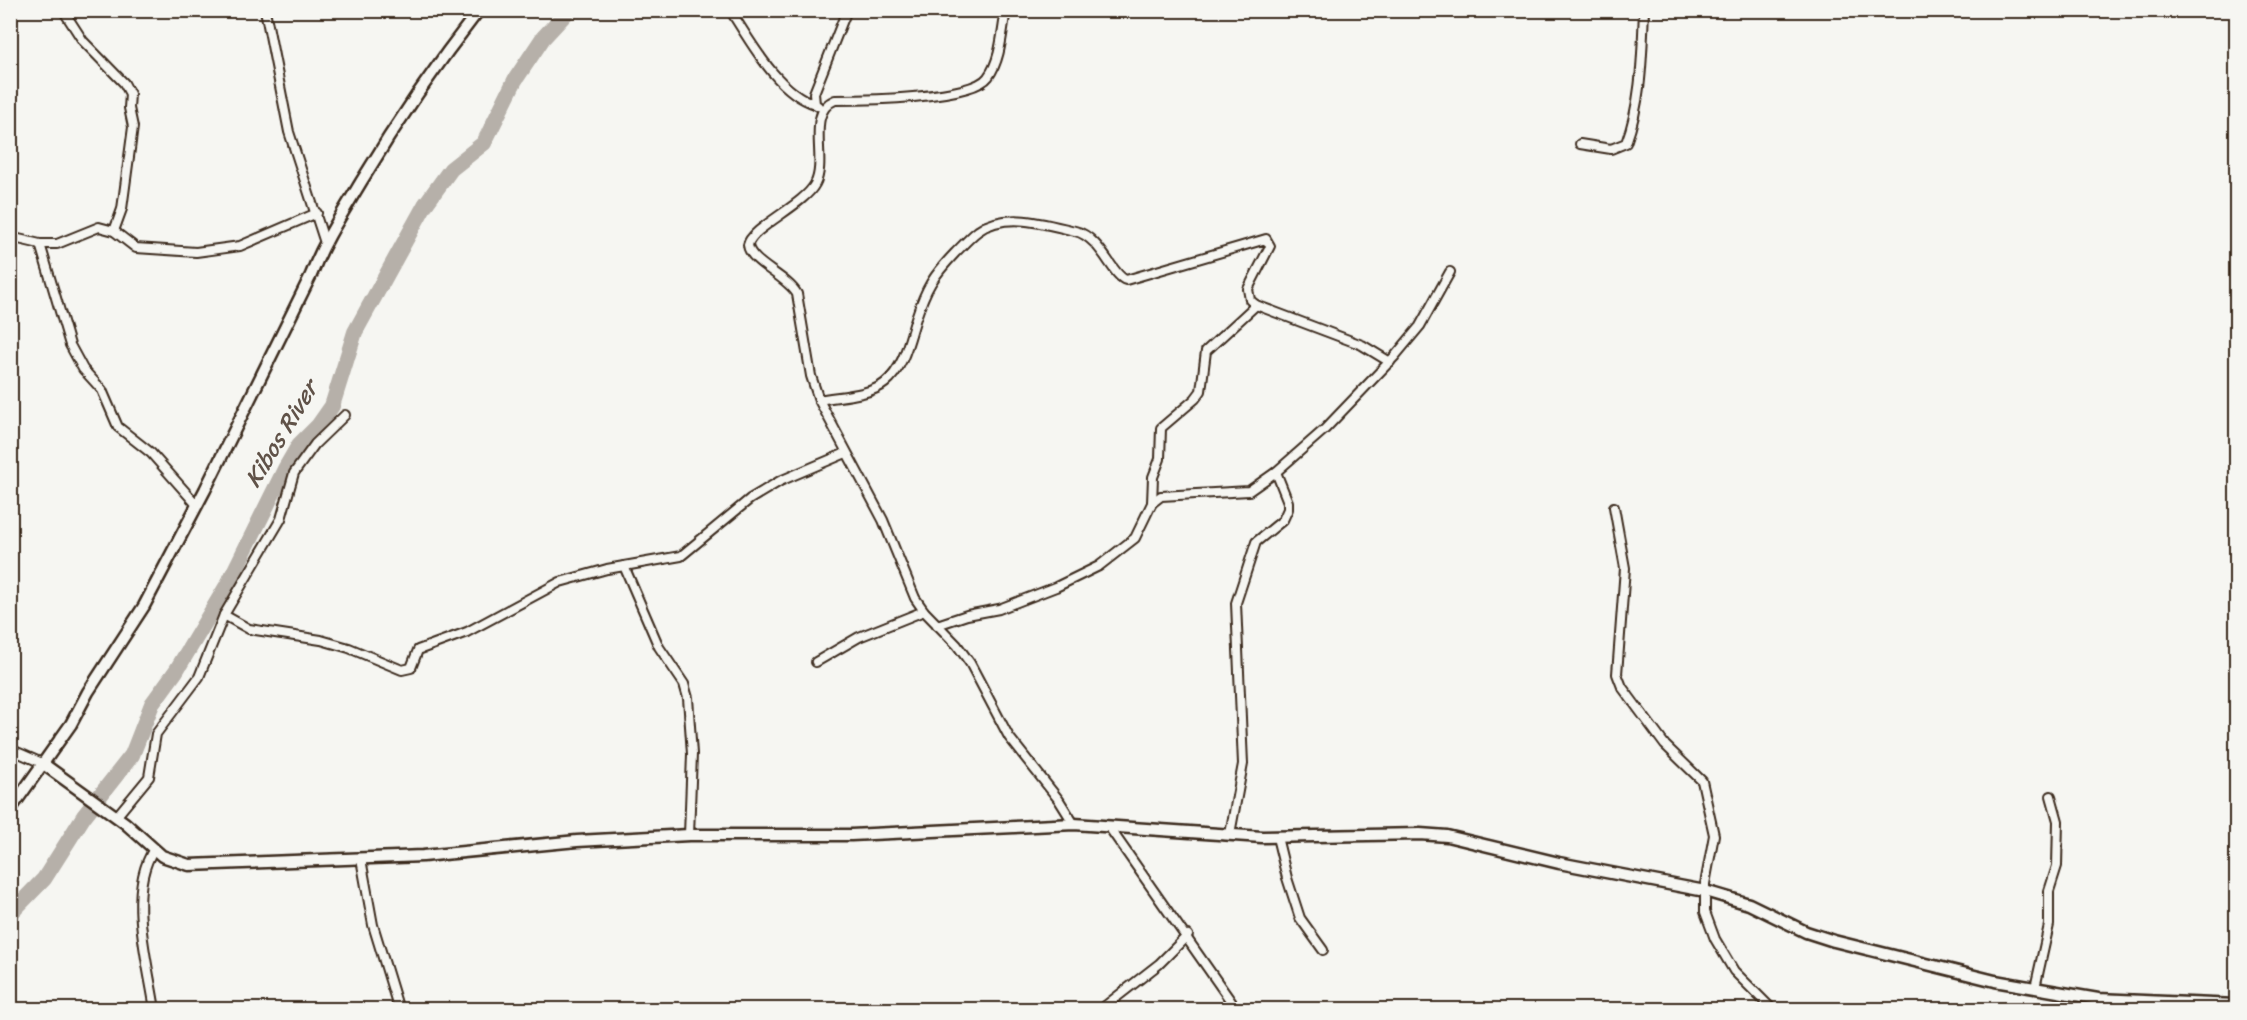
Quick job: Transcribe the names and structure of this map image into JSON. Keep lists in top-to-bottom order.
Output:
{
  "water": ["Kibos River"]
}
